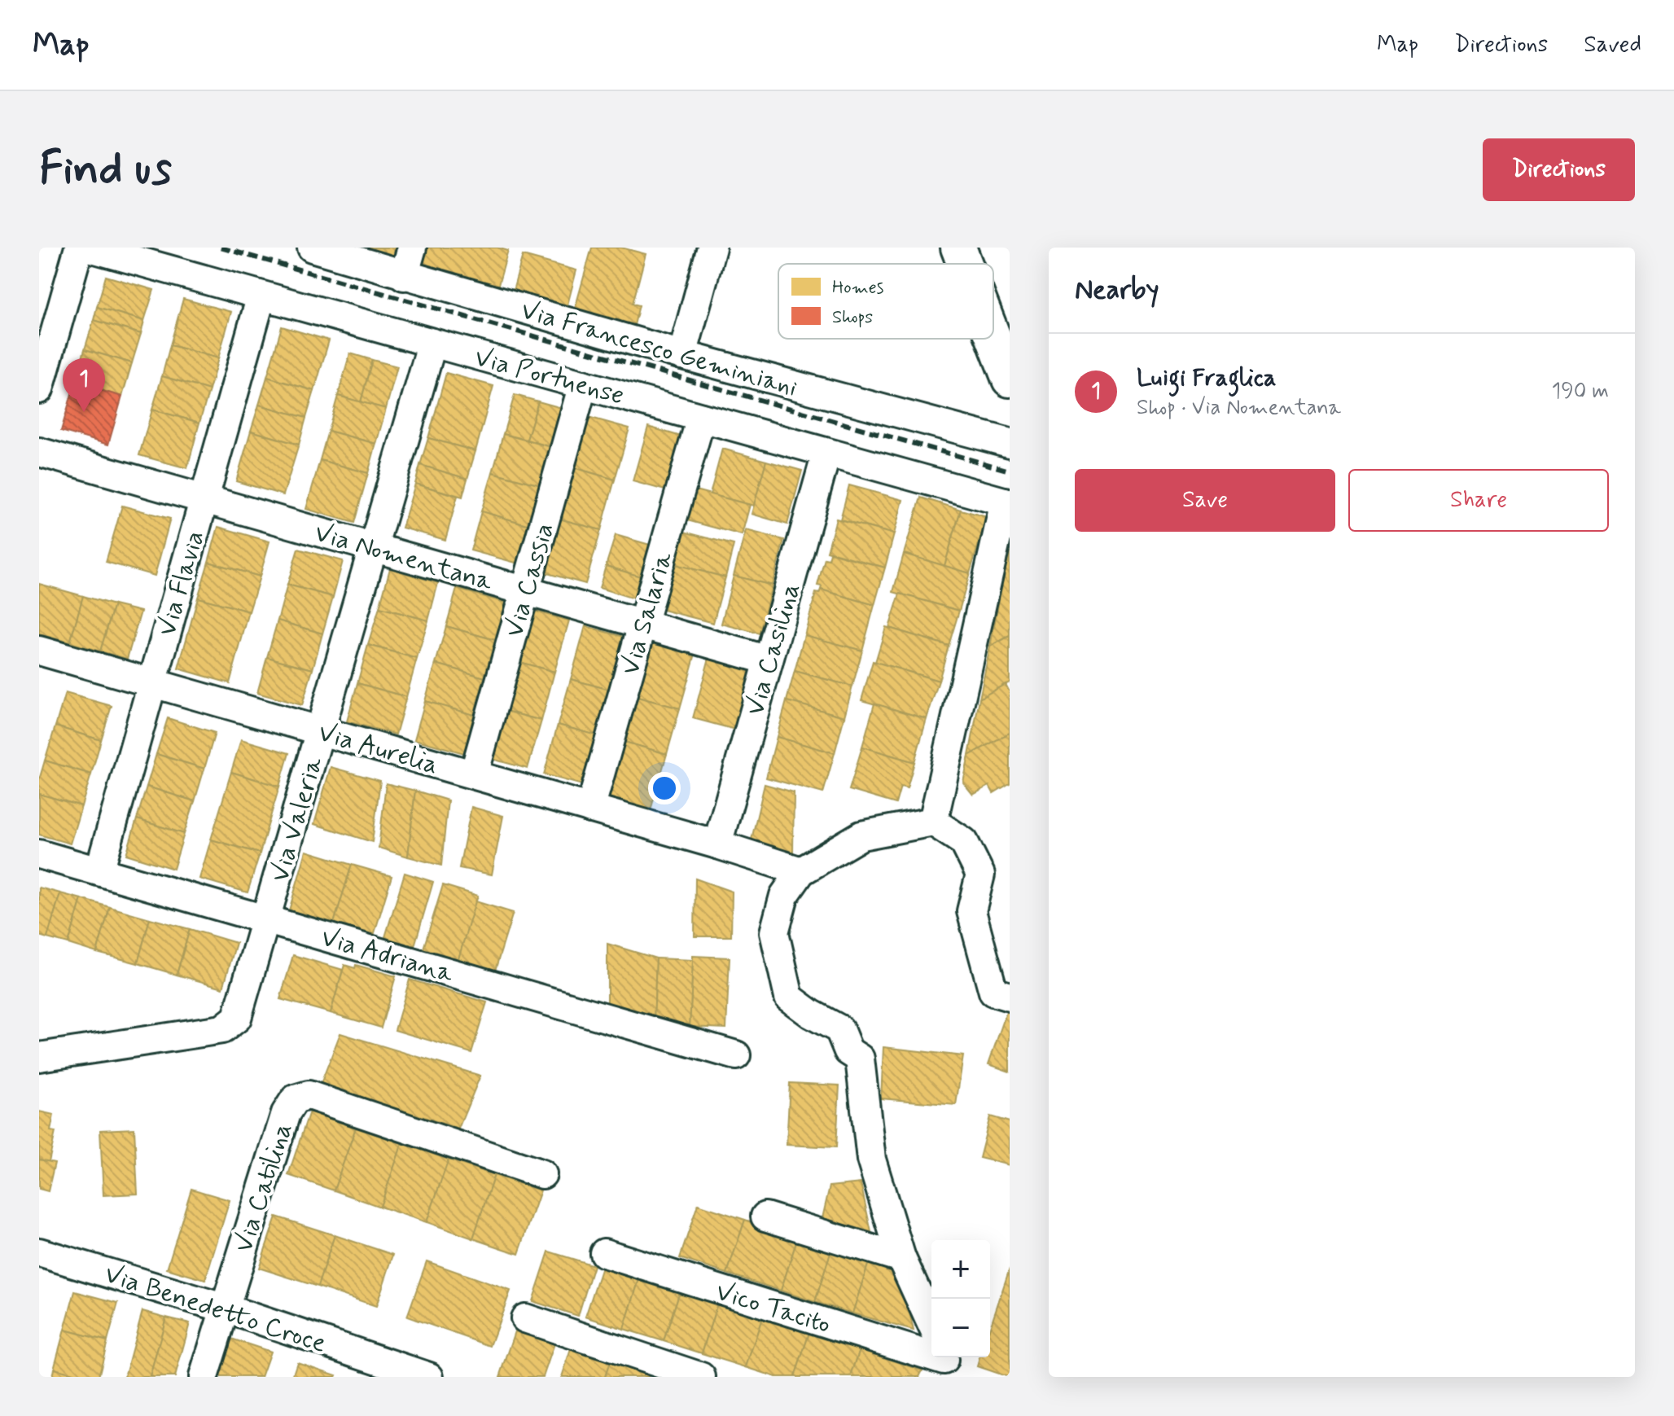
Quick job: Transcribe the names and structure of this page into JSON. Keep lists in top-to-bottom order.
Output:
{
  "streets": {
    "street": [
      "Via Francesco Geminiani",
      "Via Portuense",
      "Via Nomentana",
      "Via Cassia",
      "Via Flavia",
      "Via Salaria",
      "Via Casilina",
      "Via Aurelia",
      "Via Valeria",
      "Via Adriana",
      "Via Catilina",
      "Vico Tacito",
      "Via Benedetto Croce"
    ]
  },
  "crossings": [
    ["Via Portuense", "Via Cassia"],
    ["Via Portuense", "Via Flavia"],
    ["Via Portuense", "Via Salaria"],
    ["Via Portuense", "Via Casilina"],
    ["Via Portuense", "Via Valeria"],
    ["Via Nomentana", "Via Cassia"],
    ["Via Nomentana", "Via Flavia"],
    ["Via Nomentana", "Via Salaria"],
    ["Via Nomentana", "Via Casilina"],
    ["Via Nomentana", "Via Valeria"],
    ["Via Cassia", "Via Aurelia"],
    ["Via Flavia", "Via Aurelia"],
    ["Via Flavia", "Via Adriana"],
    ["Via Salaria", "Via Aurelia"],
    ["Via Casilina", "Via Aurelia"],
    ["Via Aurelia", "Via Valeria"],
    ["Via Valeria", "Via Adriana"],
    ["Via Catilina", "Via Benedetto Croce"]
  ],
  "legend": ["Homes", "Shops"],
  "page": {
    "header": "Map",
    "nav": ["Map", "Directions", "Saved"],
    "buttons": [
      "Directions",
      ["Save", "Share"]
    ],
    "title": "Find us",
    "heading": "Nearby",
    "list": [
      {
        "mark": "1",
        "name": "Luigi Fraglica",
        "note": "Shop · Via Nomentana",
        "value": "190 m"
      }
    ],
    "pins": "1",
    "map_buttons": ["+", "−"]
  }
}
